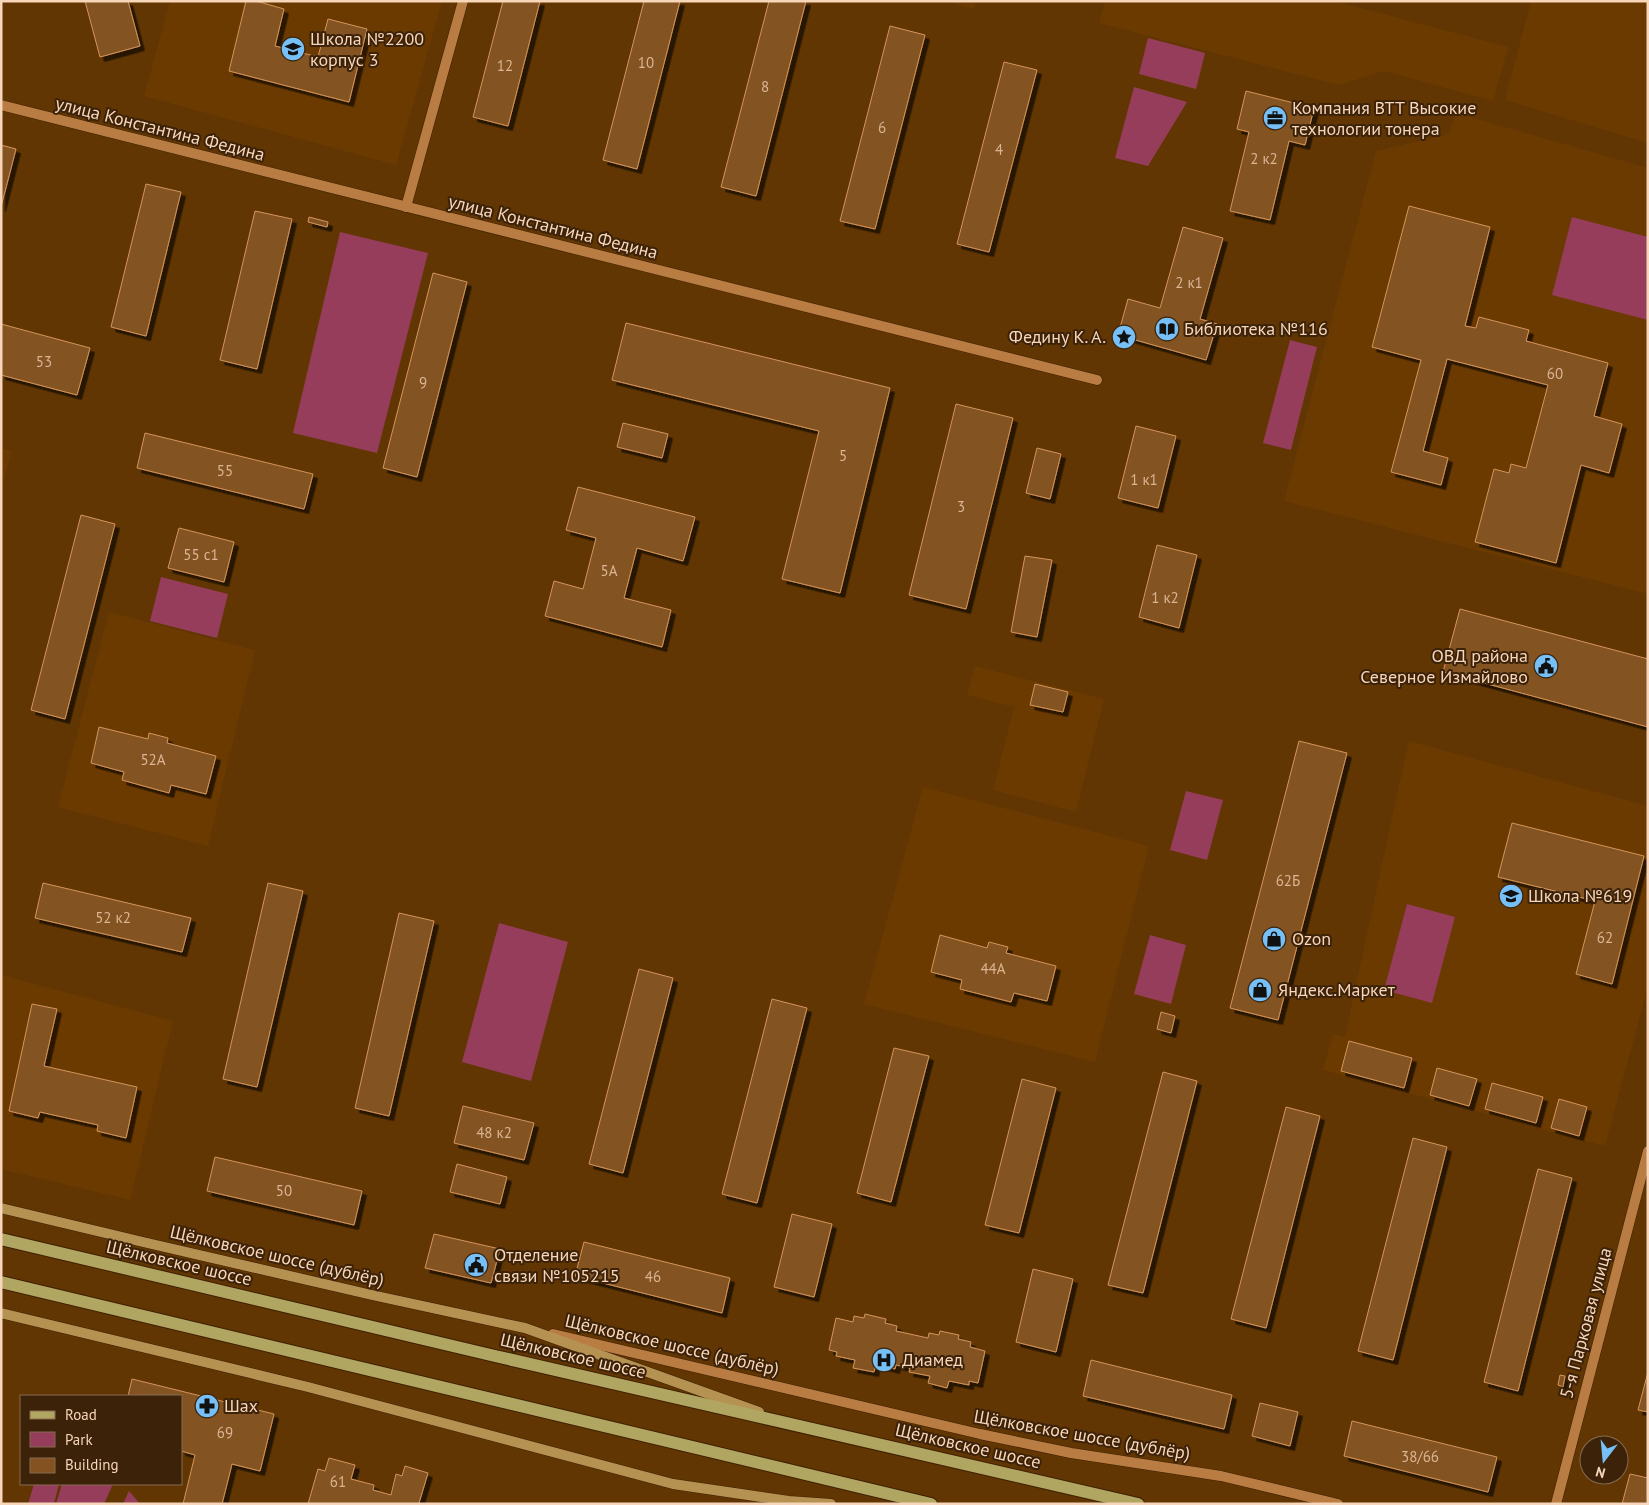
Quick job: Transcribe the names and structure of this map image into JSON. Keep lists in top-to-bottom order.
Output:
{
  "streets": {
    "main road": ["Щёлковское шоссе (дублёр)", "Щёлковское шоссе"],
    "street": ["улица Константина Федина", "5-я Парковая улица"]
  },
  "places": {
    "school or university": ["Школа №2200 корпус 3", "Школа №619"],
    "office": ["Компания ВТТ Высокие технологии тонера"],
    "library": ["Библиотека №116"],
    "place": ["Федину К. А."],
    "public building": ["ОВД района Северное Измайлово", "Отделение связи №105215"],
    "shop": ["Ozon", "Яндекс.Маркет"],
    "hospital": ["Диамед"],
    "pharmacy": ["Шах"]
  },
  "house_numbers": [
    "10",
    "12",
    "8",
    "6",
    "4",
    "2 к2",
    "2 к1",
    "53",
    "60",
    "9",
    "5",
    "55",
    "1 к1",
    "3",
    "55 с1",
    "5А",
    "1 к2",
    "52А",
    "62Б",
    "52 к2",
    "62",
    "44А",
    "48 к2",
    "50",
    "46",
    "69",
    "38/66",
    "61"
  ],
  "legend": ["Road", "Park", "Building"],
  "north": "bottom"
}
